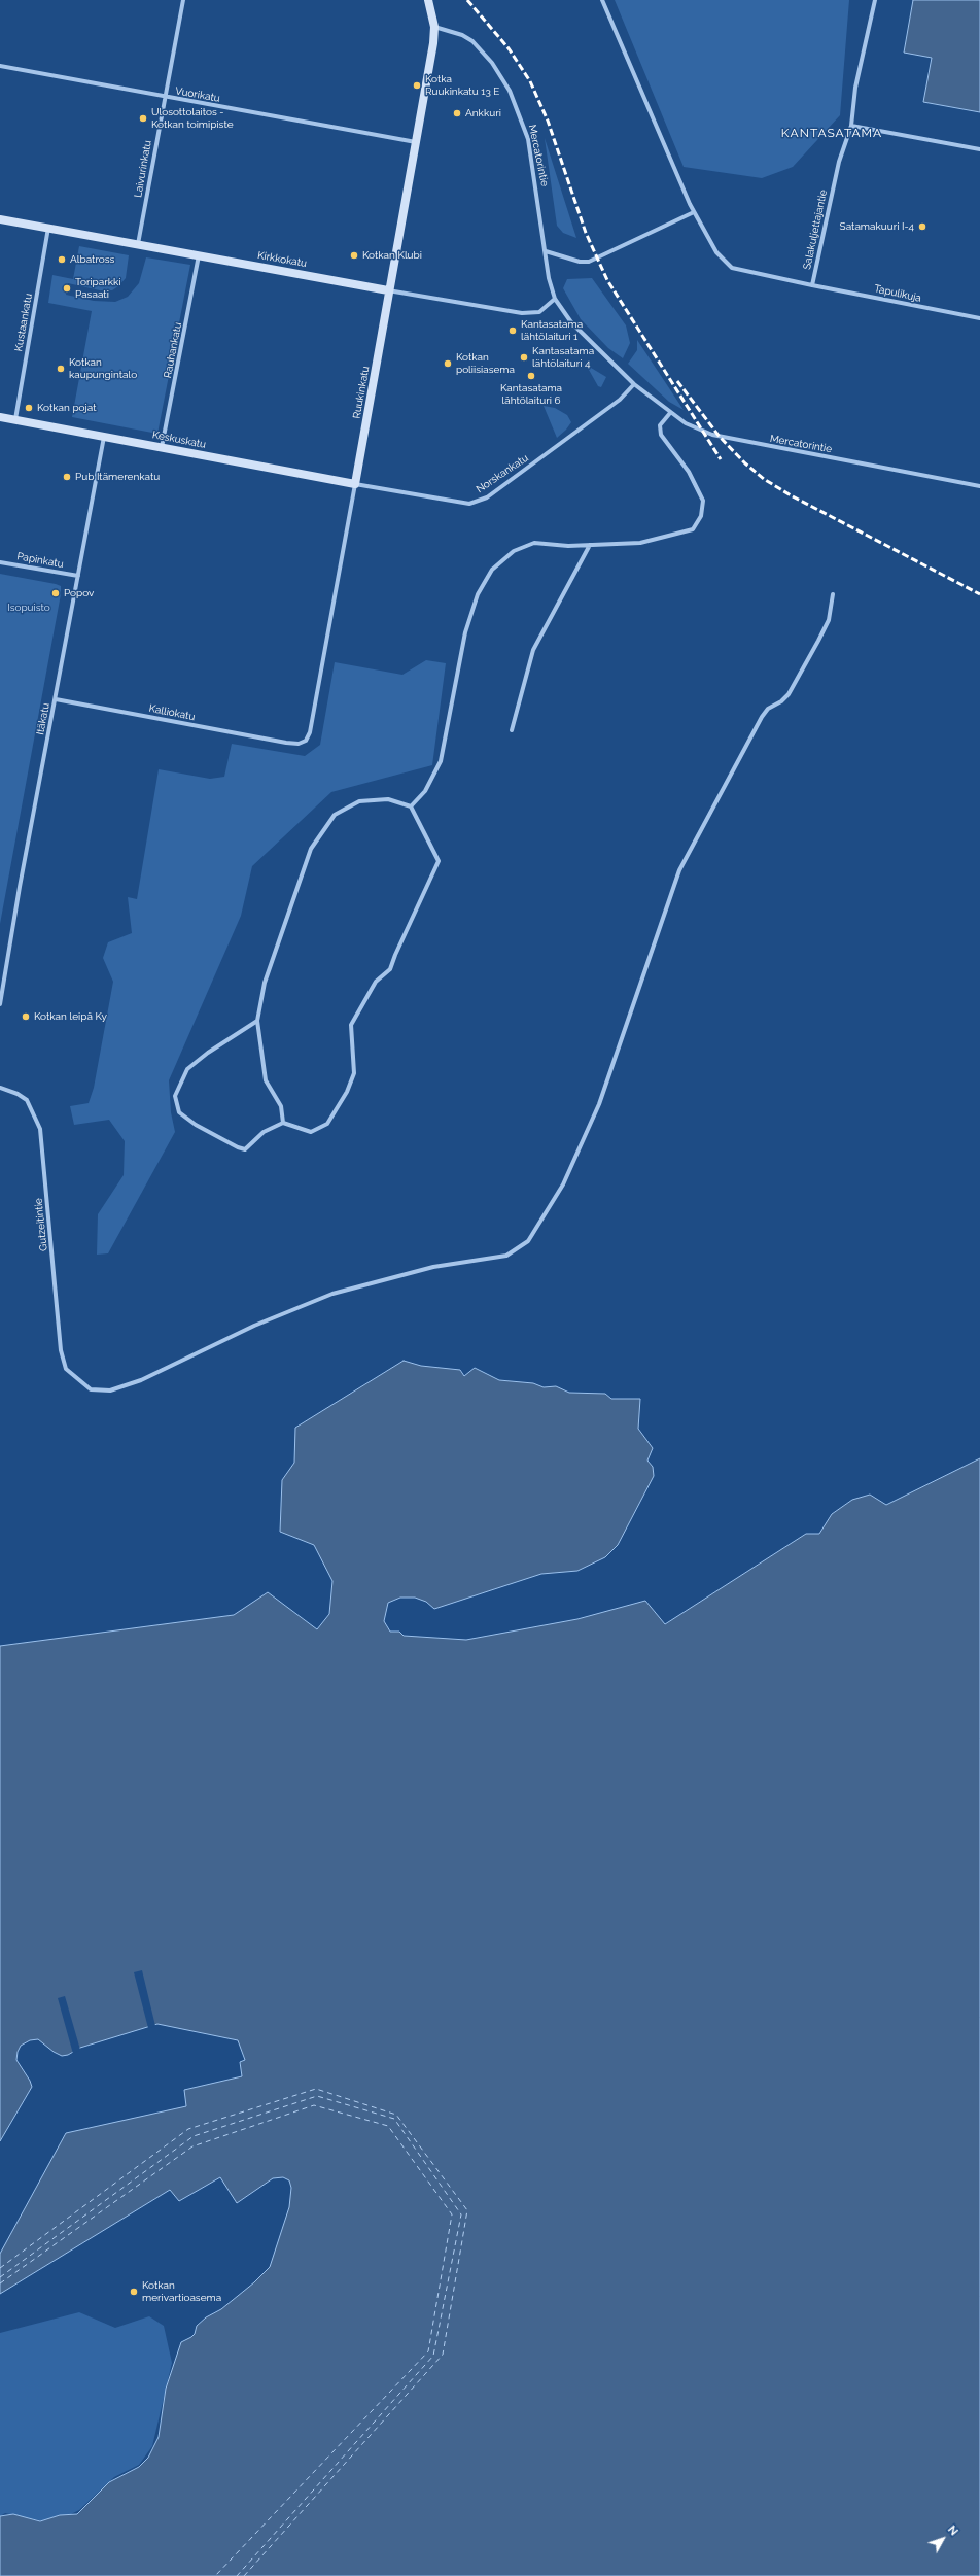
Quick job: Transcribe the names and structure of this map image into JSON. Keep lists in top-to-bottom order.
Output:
{
  "streets": {
    "main road": ["Kirkkokatu", "Ruukinkatu", "Keskuskatu"],
    "street": [
      "Vuorikatu",
      "Mercatorintie",
      "Laivurinkatu",
      "Salakuljettajantie",
      "Tapulikuja",
      "Kustaankatu",
      "Rauhankatu",
      "Norskankatu",
      "Papinkatu",
      "Kalliokatu",
      "Itäkatu",
      "Gutzeitintie"
    ]
  },
  "crossings": [
    ["Vuorikatu", "Laivurinkatu"],
    ["Vuorikatu", "Ruukinkatu"],
    ["Mercatorintie", "Kirkkokatu"],
    ["Mercatorintie", "Ruukinkatu"],
    ["Mercatorintie", "Norskankatu"],
    ["Laivurinkatu", "Kirkkokatu"],
    ["Salakuljettajantie", "Tapulikuja"],
    ["Kirkkokatu", "Kustaankatu"],
    ["Kirkkokatu", "Rauhankatu"],
    ["Kirkkokatu", "Ruukinkatu"],
    ["Kustaankatu", "Keskuskatu"],
    ["Rauhankatu", "Keskuskatu"],
    ["Ruukinkatu", "Keskuskatu"],
    ["Ruukinkatu", "Norskankatu"],
    ["Ruukinkatu", "Kalliokatu"],
    ["Keskuskatu", "Norskankatu"],
    ["Keskuskatu", "Itäkatu"],
    ["Papinkatu", "Itäkatu"],
    ["Kalliokatu", "Itäkatu"]
  ],
  "districts": ["KANTASATAMA"],
  "parks": ["Isopuisto"],
  "places": [
    "Kotka Ruukinkatu 13 E",
    "Ankkuri",
    "Ulosottolaitos - Kotkan toimipiste",
    "Satamakuuri I-4",
    "Kotkan Klubi",
    "Albatross",
    "Toriparkki Pasaati",
    "Kantasatama lähtölaituri 1",
    "Kantasatama lähtölaituri 4",
    "Kotkan poliisiasema",
    "Kotkan kaupungintalo",
    "Kantasatama lähtölaituri 6",
    "Kotkan pojat",
    "Pub Itämerenkatu",
    "Popov",
    "Kotkan leipä Ky",
    "Kotkan merivartioasema"
  ],
  "north": "top right"
}
